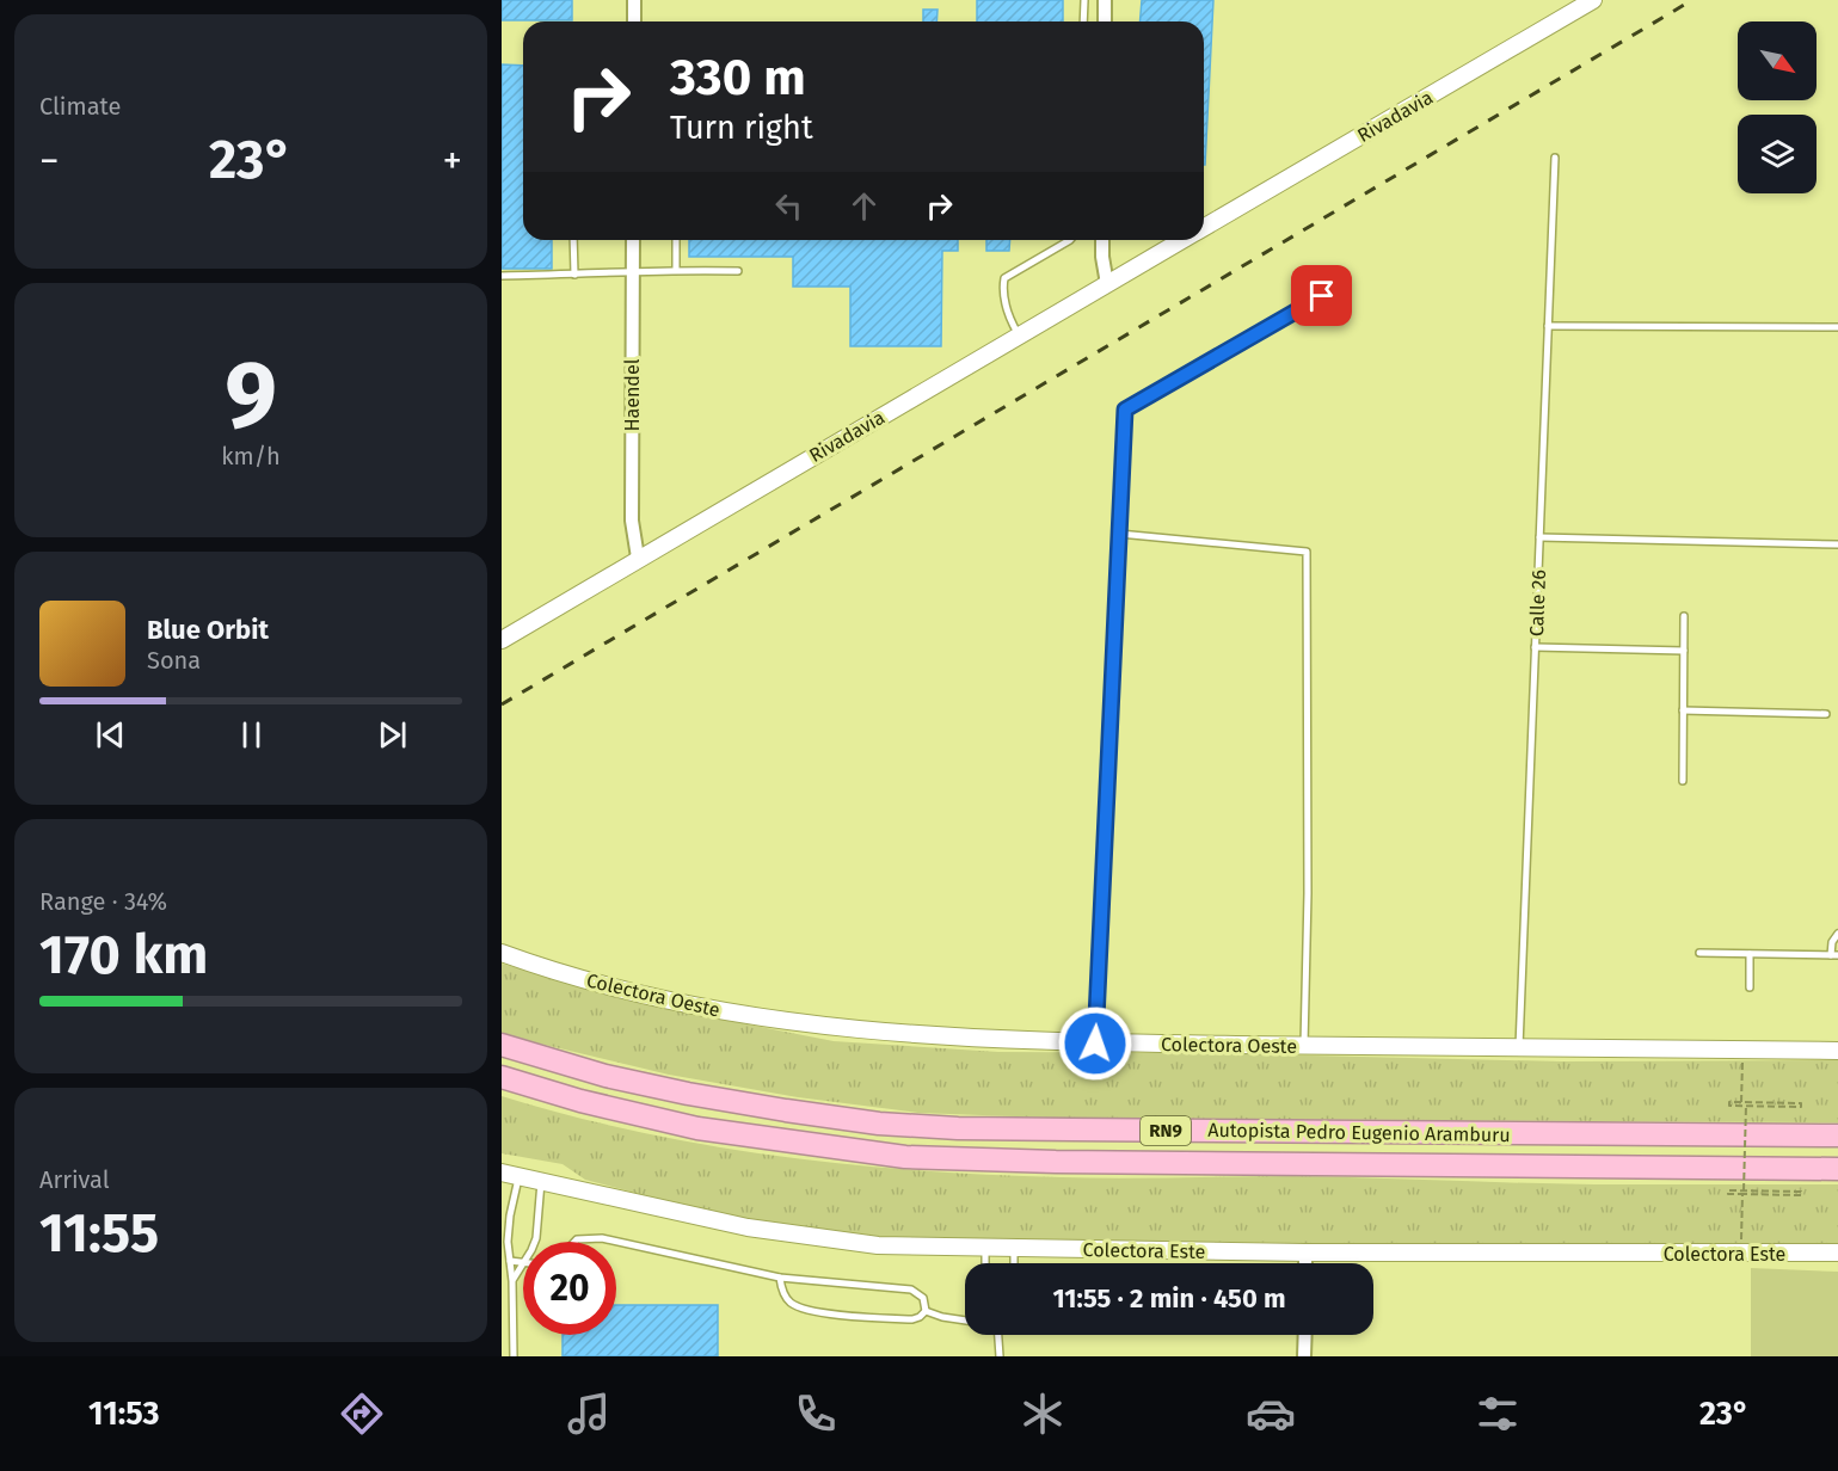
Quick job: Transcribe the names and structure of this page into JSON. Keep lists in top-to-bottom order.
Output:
{
  "streets": {
    "highway": ["RN9", "Autopista Pedro Eugenio Aramburu"],
    "street": [
      "Rivadavia",
      "Haendel",
      "Colectora Oeste",
      "Colectora Este"
    ],
    "lane": ["Calle 26"]
  },
  "crossings": [
    ["Rivadavia", "Haendel"],
    ["Calle 26", "Colectora Oeste"]
  ],
  "north": "bottom right",
  "page": {
    "tile": [
      "Climate",
      ["9", "km/h"],
      ["Range · 34%", "170 km"],
      ["Arrival", "11:55"]
    ],
    "turn": ["330 m", "Turn right"],
    "heat": ["−", "23°", "+"],
    "song": ["Blue Orbit", "Sona"],
    "limit": "20",
    "trip": "11:55 · 2 min · 450 m",
    "tabs": ["11:53", "23°"]
  }
}
